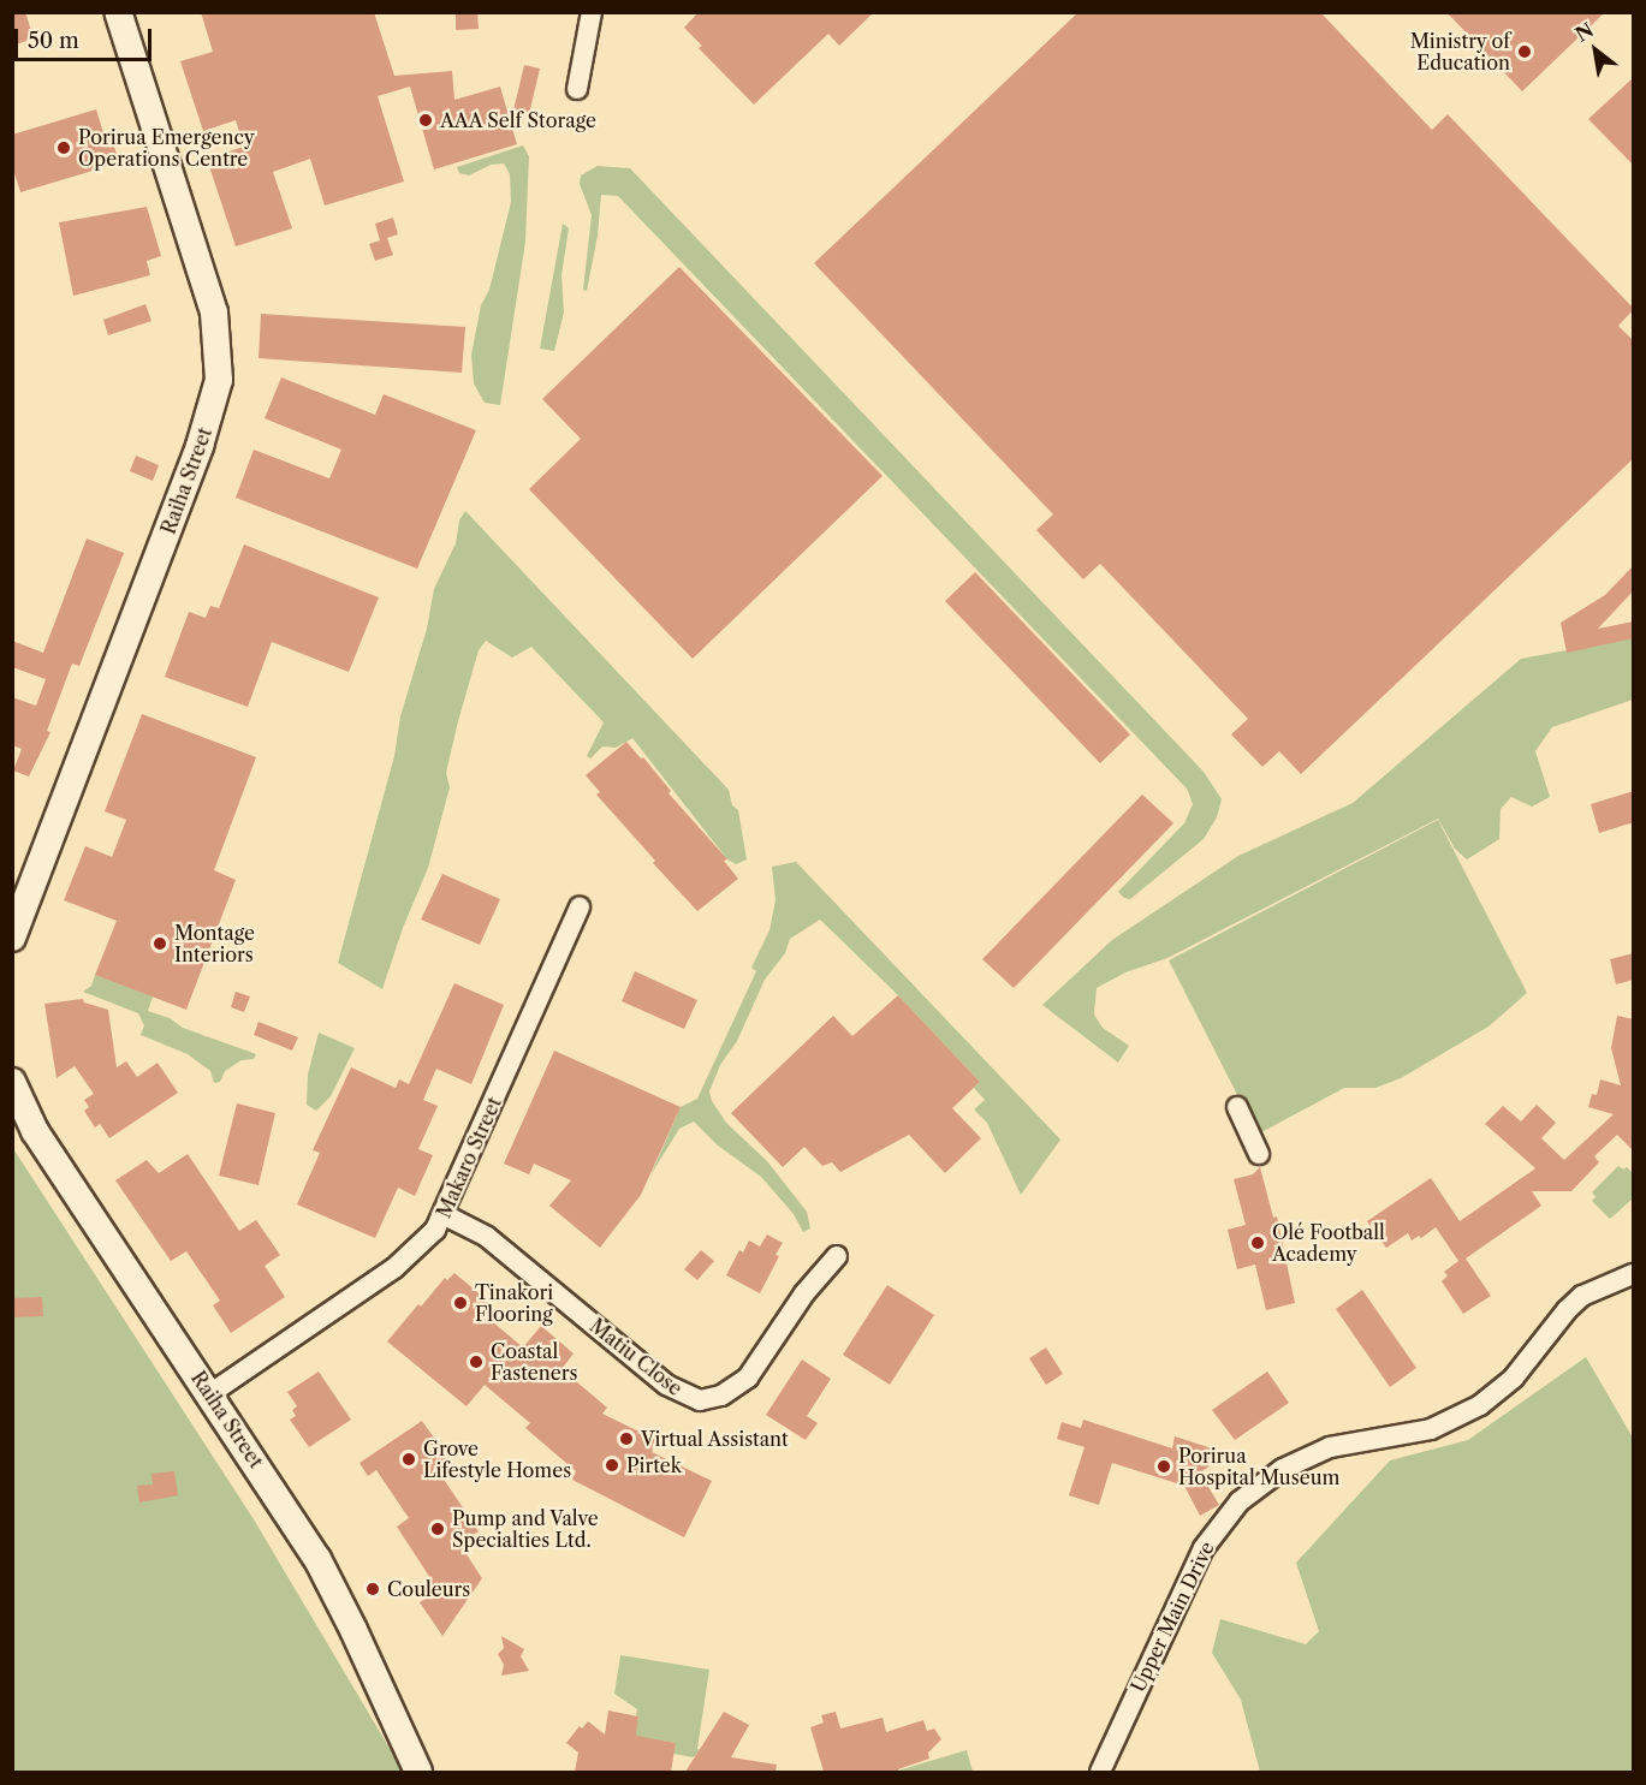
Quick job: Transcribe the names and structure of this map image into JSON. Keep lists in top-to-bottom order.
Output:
{
  "streets": {
    "main road": ["Raiha Street"],
    "street": ["Makaro Street", "Matiu Close", "Upper Main Drive"]
  },
  "crossings": [
    ["Raiha Street", "Makaro Street"],
    ["Makaro Street", "Matiu Close"]
  ],
  "places": [
    "Ministry of Education",
    "AAA Self Storage",
    "Porirua Emergency Operations Centre",
    "Montage Interiors",
    "Olé Football Academy",
    "Tinakori Flooring",
    "Coastal Fasteners",
    "Virtual Assistant",
    "Grove Lifestyle Homes",
    "Pirtek",
    "Porirua Hospital Museum",
    "Pump and Valve Specialties Ltd.",
    "Couleurs"
  ],
  "scale_bar": "50 m",
  "north": "top left"
}
